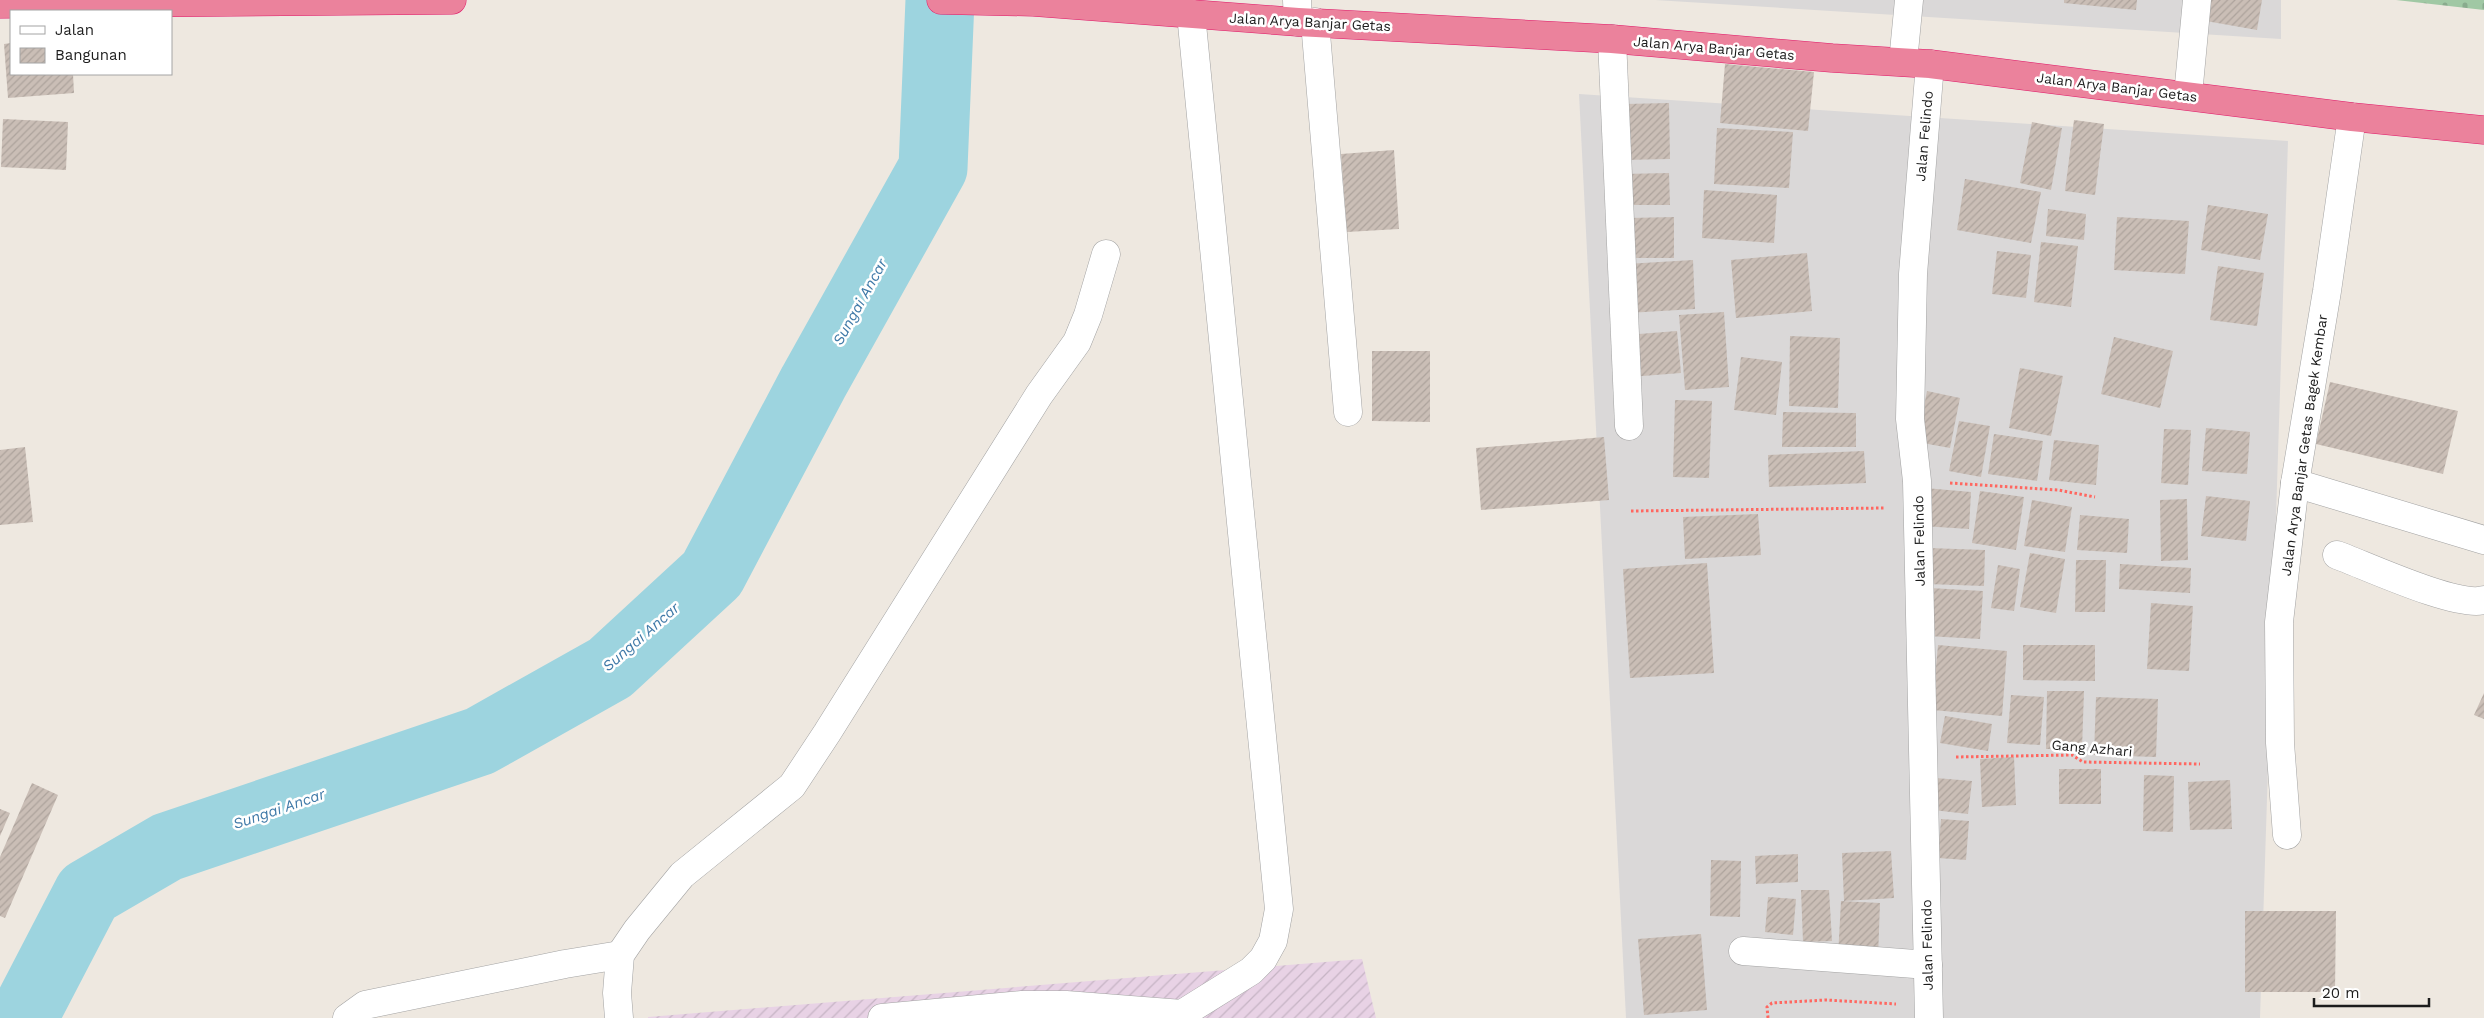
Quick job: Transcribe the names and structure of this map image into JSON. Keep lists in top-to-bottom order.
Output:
{
  "streets": {
    "highway": ["Jalan Arya Banjar Getas"],
    "street": ["Jalan Felindo", "Jalan Arya Banjar Getas Bagek Kembar"],
    "path": ["Gang Azhari"]
  },
  "crossings": [
    ["Jalan Arya Banjar Getas", "Jalan Felindo"],
    ["Jalan Arya Banjar Getas", "Jalan Arya Banjar Getas Bagek Kembar"],
    ["Jalan Felindo", "Gang Azhari"]
  ],
  "water": ["Sungai Ancar"],
  "legend": ["Jalan", "Bangunan"],
  "scale_bar": "20 m"
}
